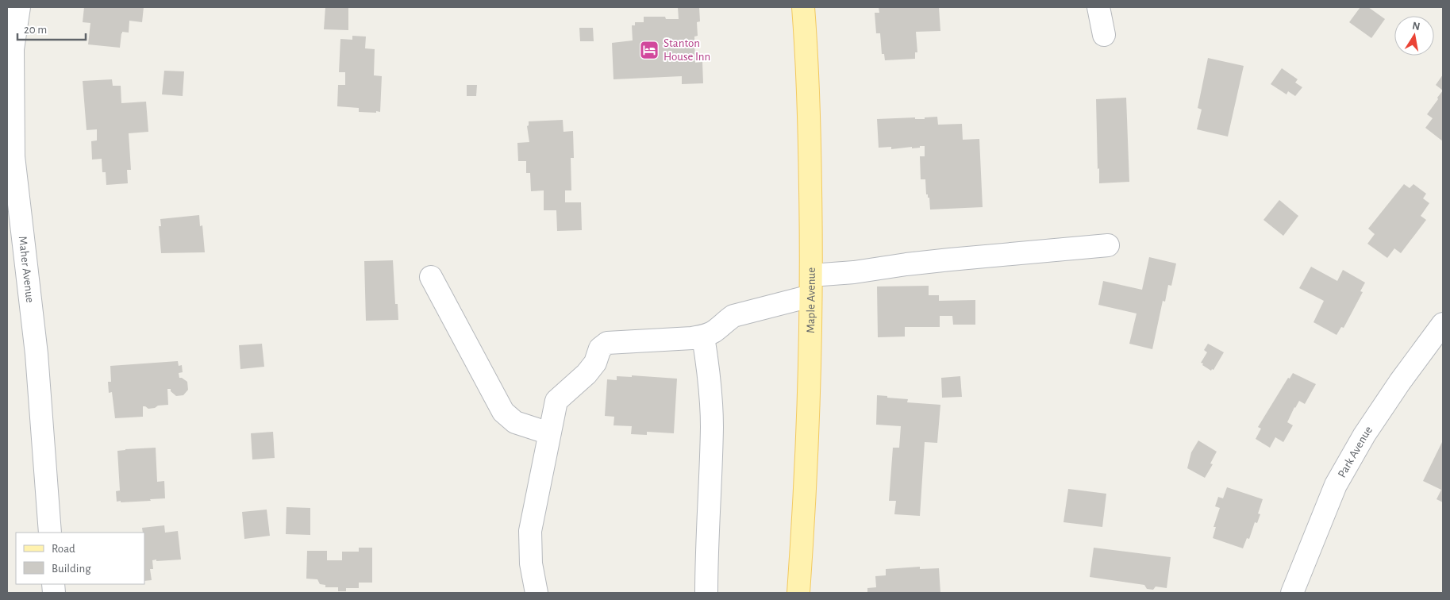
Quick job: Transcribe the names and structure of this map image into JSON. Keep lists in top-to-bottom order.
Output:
{
  "streets": {
    "main road": ["Maple Avenue"],
    "street": ["Maher Avenue", "Park Avenue"]
  },
  "places": {
    "hotel": ["Stanton House Inn"]
  },
  "legend": ["Road", "Building"],
  "scale_bar": "20 m",
  "north": "top"
}
